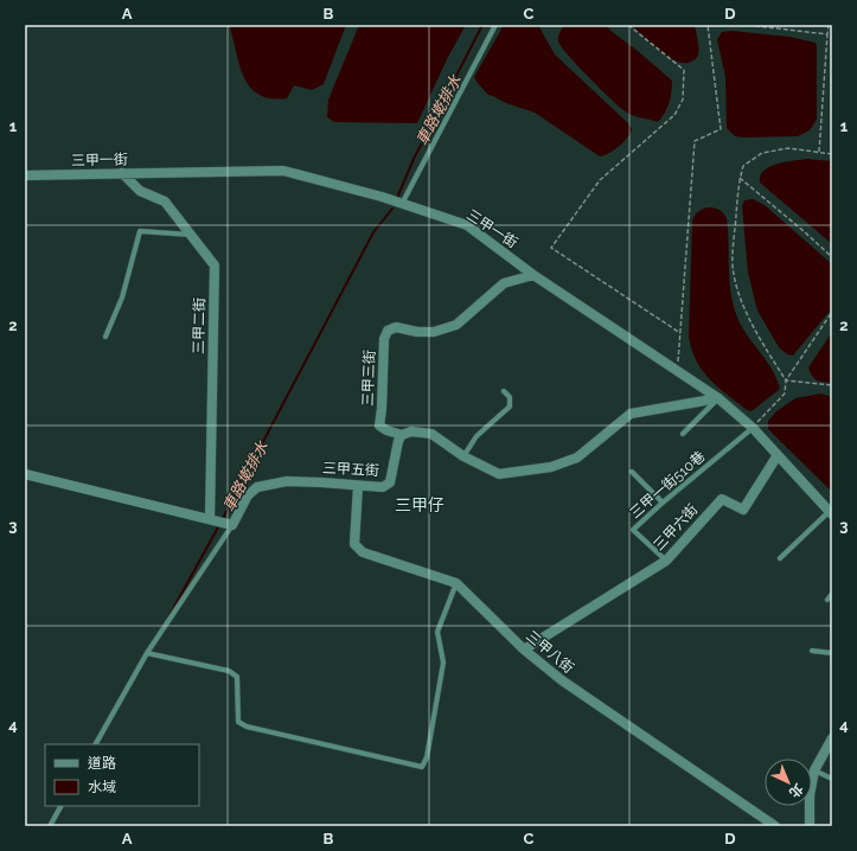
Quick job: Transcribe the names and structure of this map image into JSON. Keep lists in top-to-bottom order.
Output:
{
  "streets": {
    "street": [
      "三甲一街",
      "三甲二街",
      "三甲三街",
      "三甲五街",
      "三甲六街",
      "三甲八街"
    ],
    "lane": ["三甲一街510巷"]
  },
  "crossings": [
    ["三甲一街", "三甲二街"],
    ["三甲一街", "三甲三街"],
    ["三甲一街", "三甲一街510巷"],
    ["三甲一街", "三甲六街"],
    ["三甲三街", "三甲五街"],
    ["三甲五街", "三甲八街"],
    ["三甲一街510巷", "三甲六街"],
    ["三甲六街", "三甲八街"]
  ],
  "districts": ["三甲仔"],
  "water": ["車路墘排水"],
  "legend": ["道路", "水域"],
  "north": "bottom right",
  "grid": {
    "columns": [
      "A",
      "B",
      "C",
      "D"
    ],
    "rows": [
      "1",
      "2",
      "3",
      "4"
    ]
  }
}
